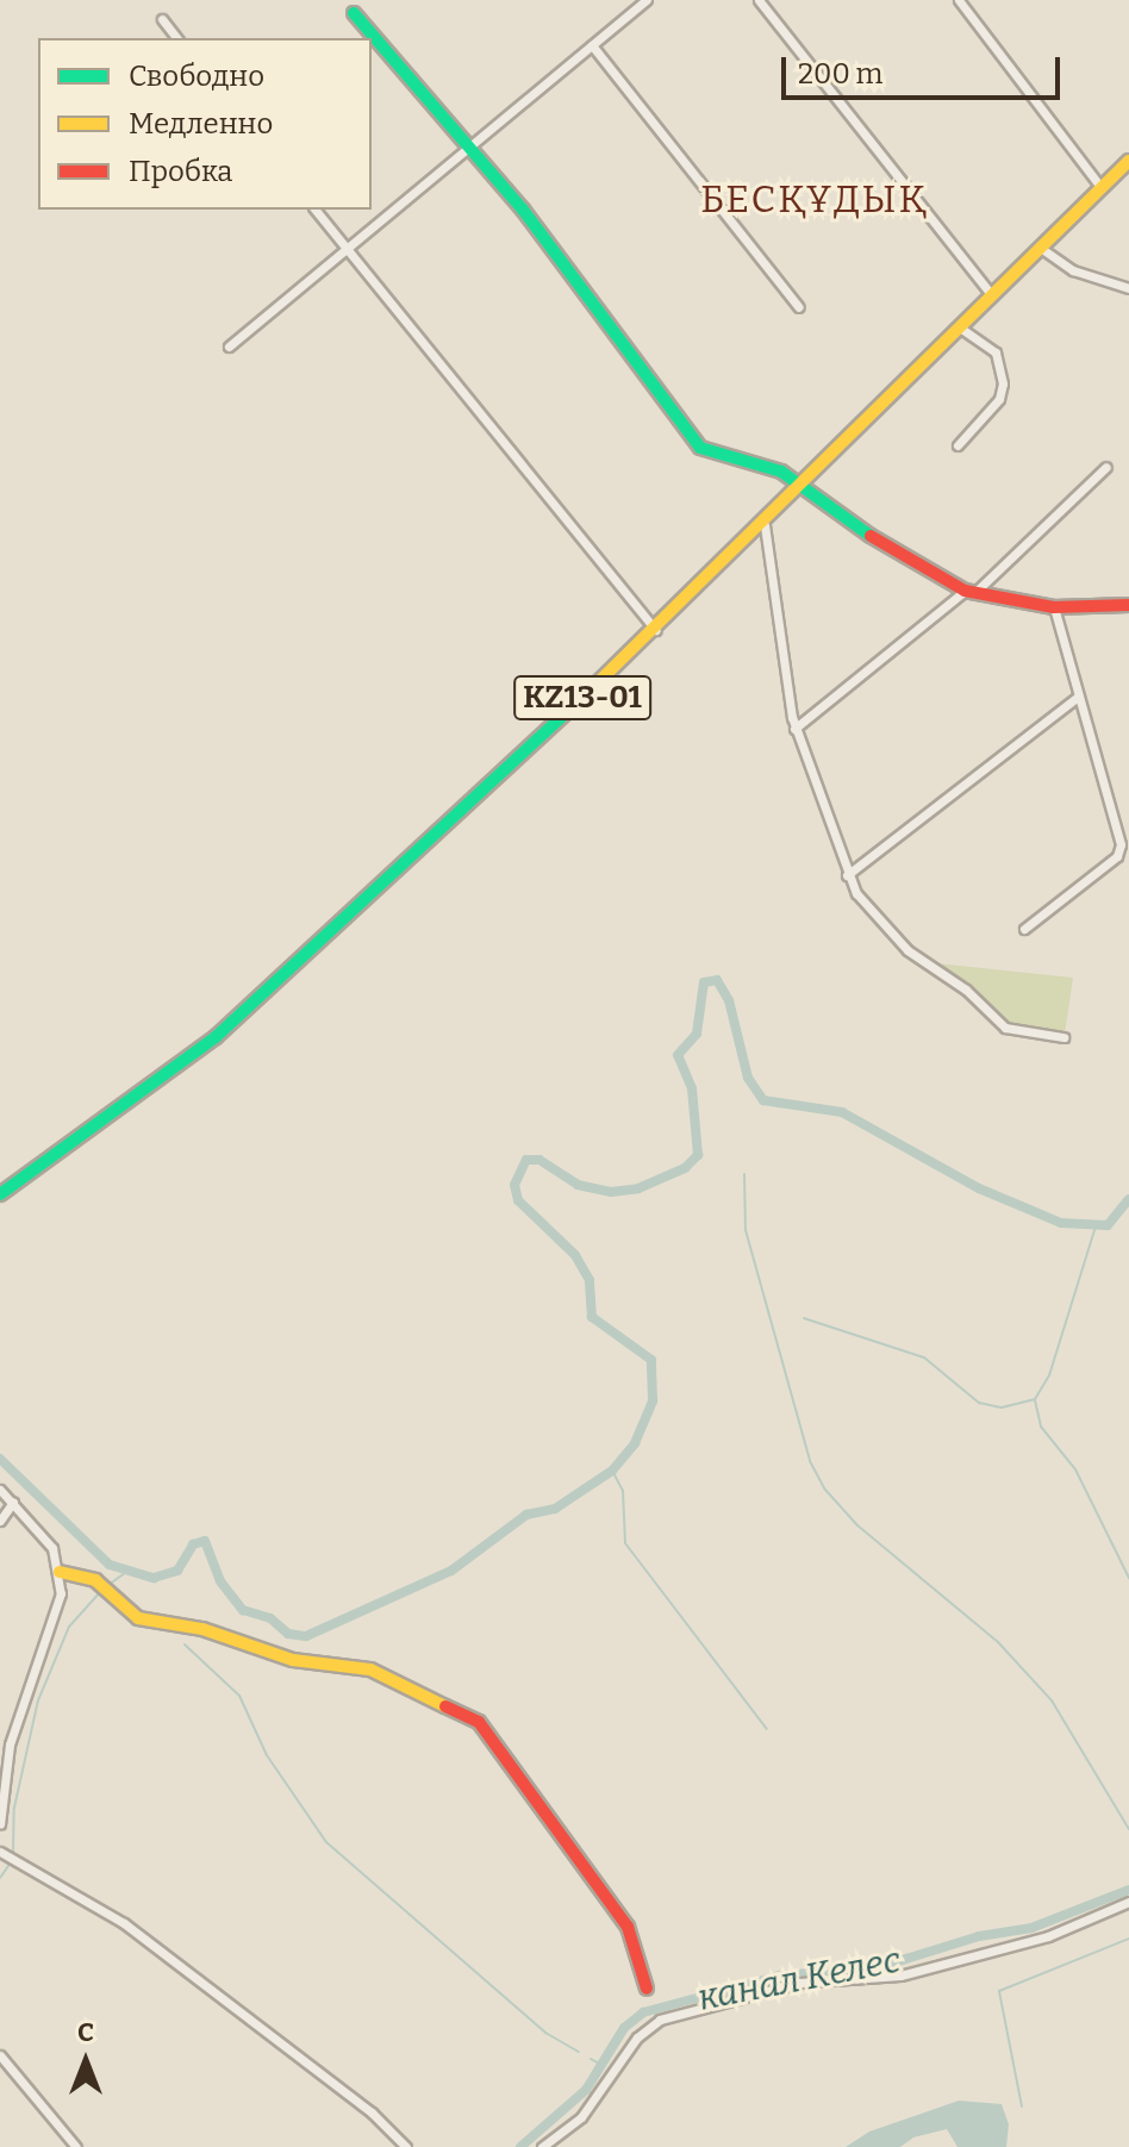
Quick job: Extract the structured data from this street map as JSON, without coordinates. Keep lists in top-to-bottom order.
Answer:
{
  "streets": {
    "main road": ["KZ13-01"]
  },
  "districts": ["БЕСҚҰДЫҚ"],
  "water": ["канал Келес"],
  "legend": ["Свободно", "Медленно", "Пробка"],
  "scale_bar": "200 m",
  "north": "top"
}
